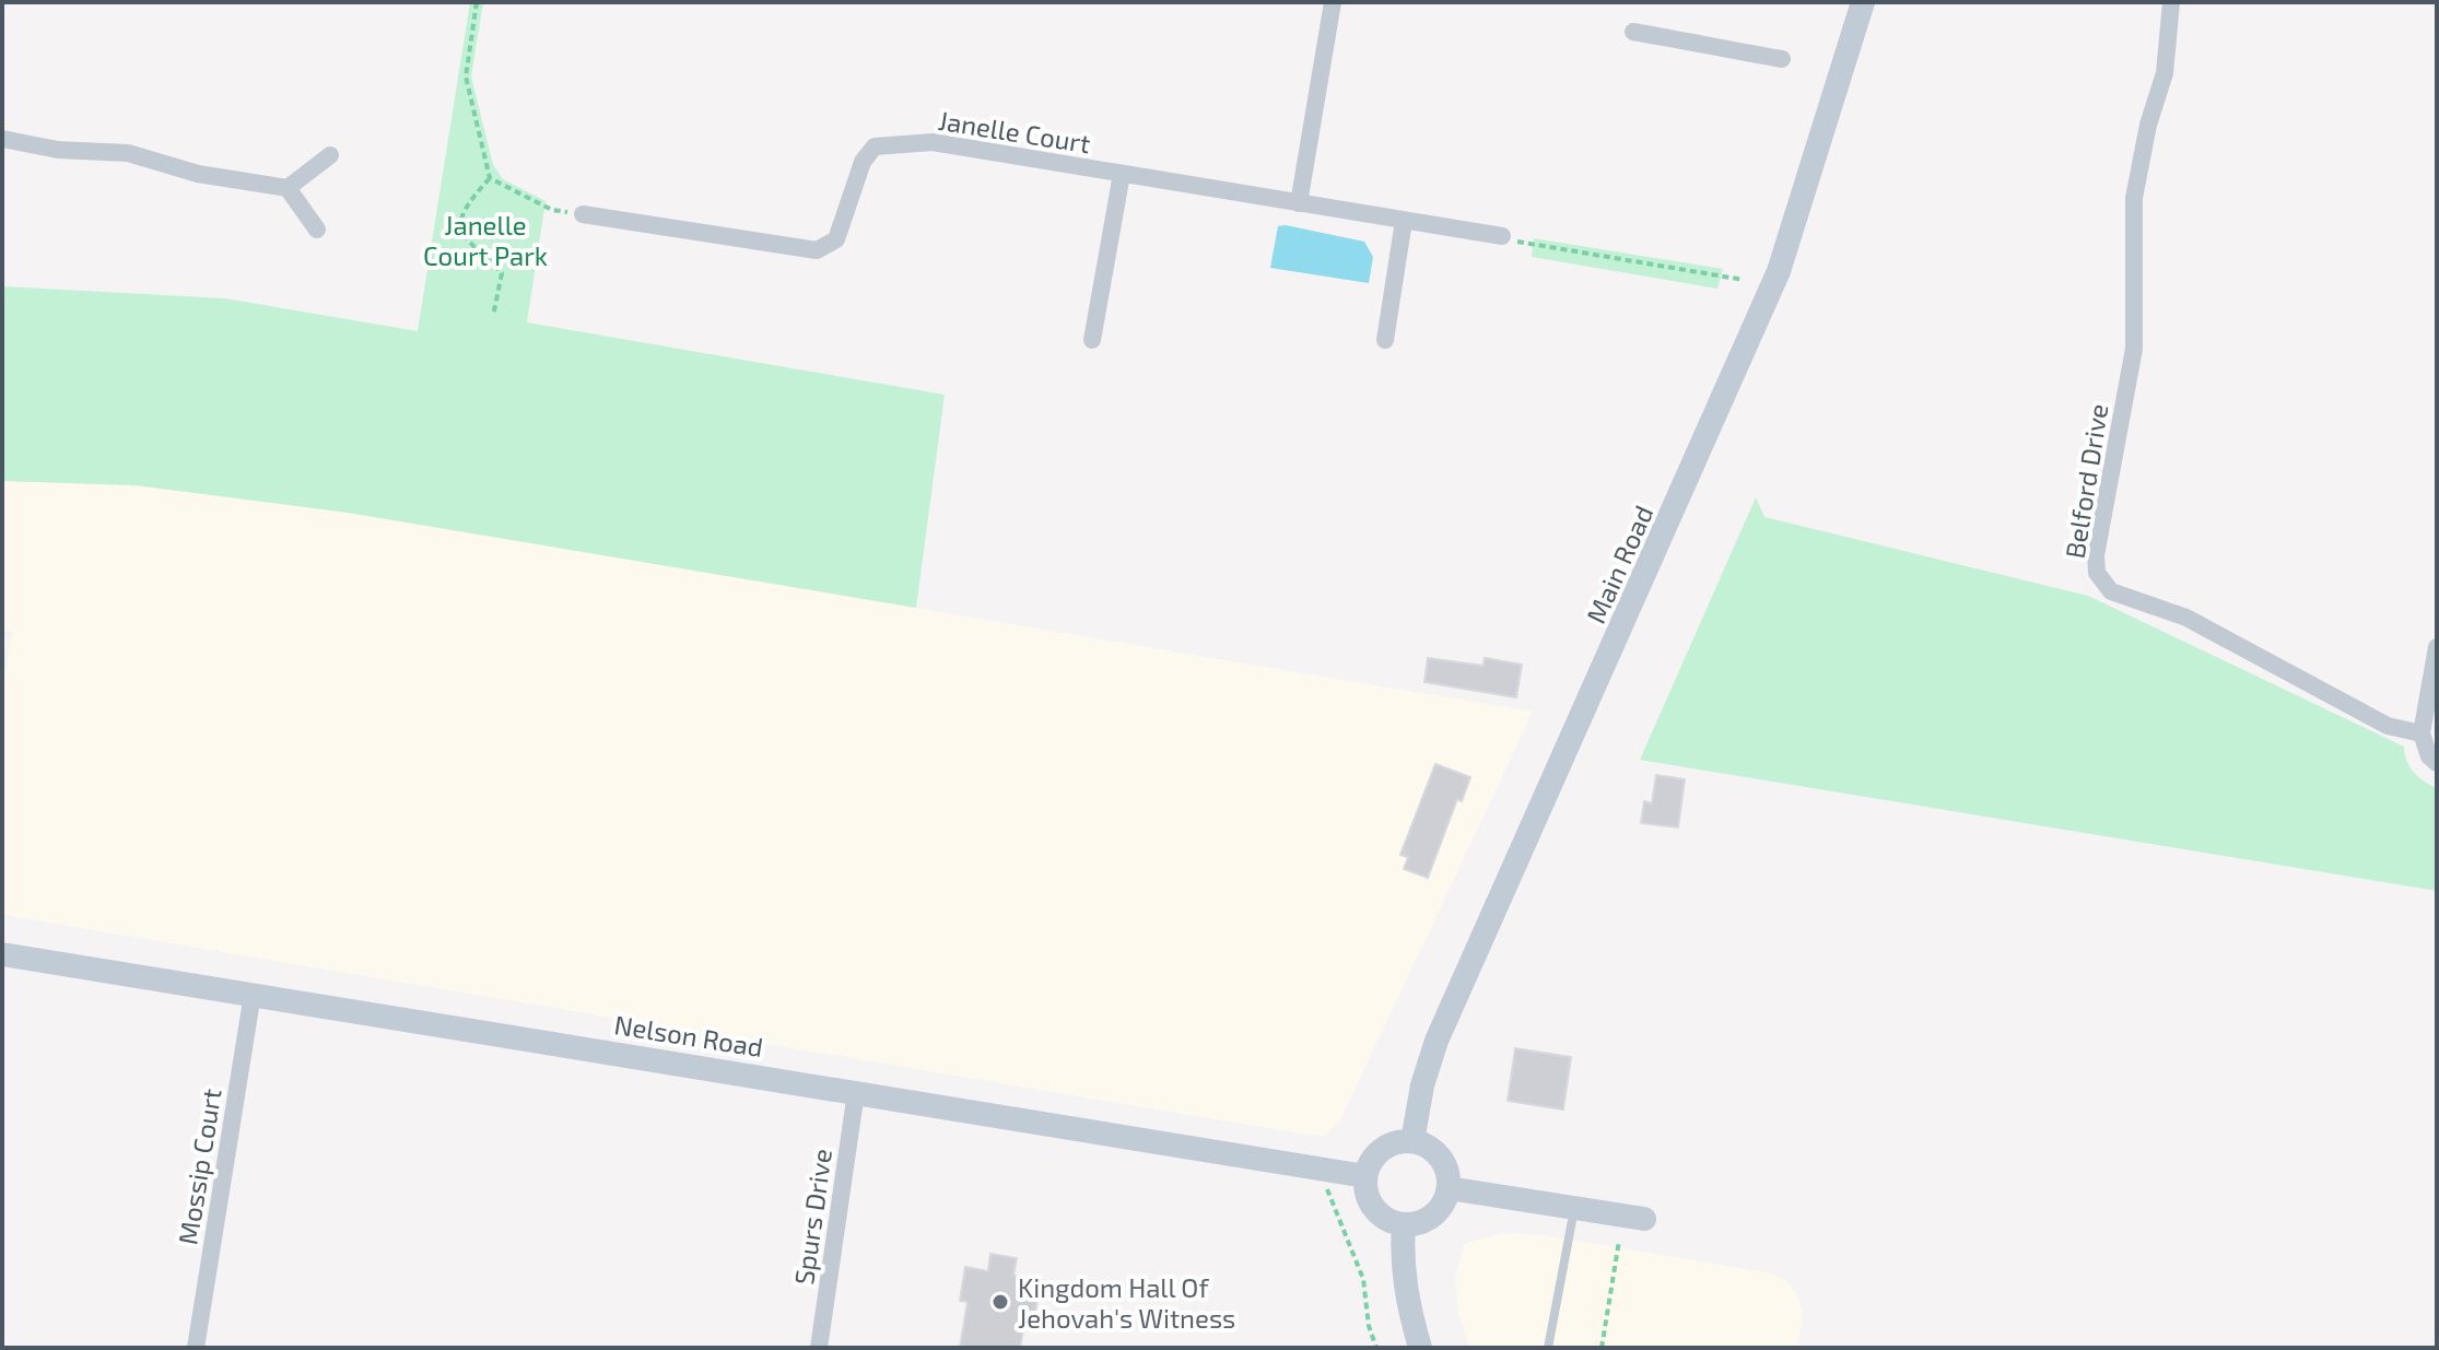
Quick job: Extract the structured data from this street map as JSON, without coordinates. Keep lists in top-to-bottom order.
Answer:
{
  "streets": {
    "main road": ["Main Road", "Nelson Road"],
    "street": [
      "Janelle Court",
      "Belford Drive",
      "Mossip Court",
      "Spurs Drive"
    ]
  },
  "crossings": [
    ["Main Road", "Nelson Road"],
    ["Nelson Road", "Mossip Court"],
    ["Nelson Road", "Spurs Drive"]
  ],
  "parks": ["Janelle Court Park"],
  "places": ["Kingdom Hall Of Jehovah's Witness"]
}
